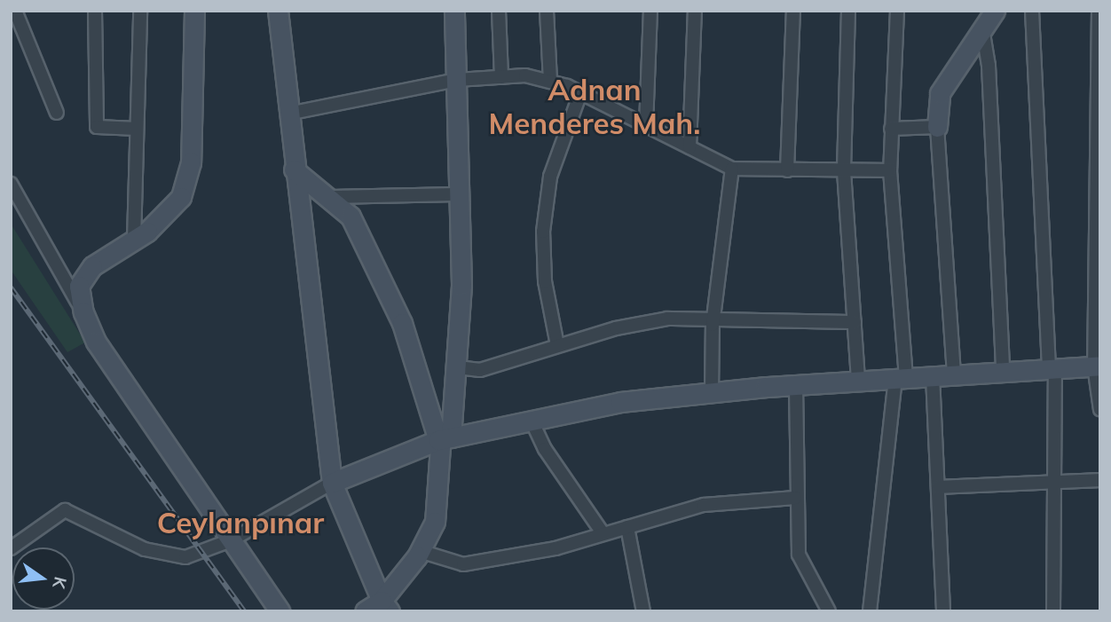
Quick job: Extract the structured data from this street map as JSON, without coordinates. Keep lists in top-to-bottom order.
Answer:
{
  "districts": ["Adnan Menderes Mah.", "Ceylanpınar"],
  "north": "right"
}
